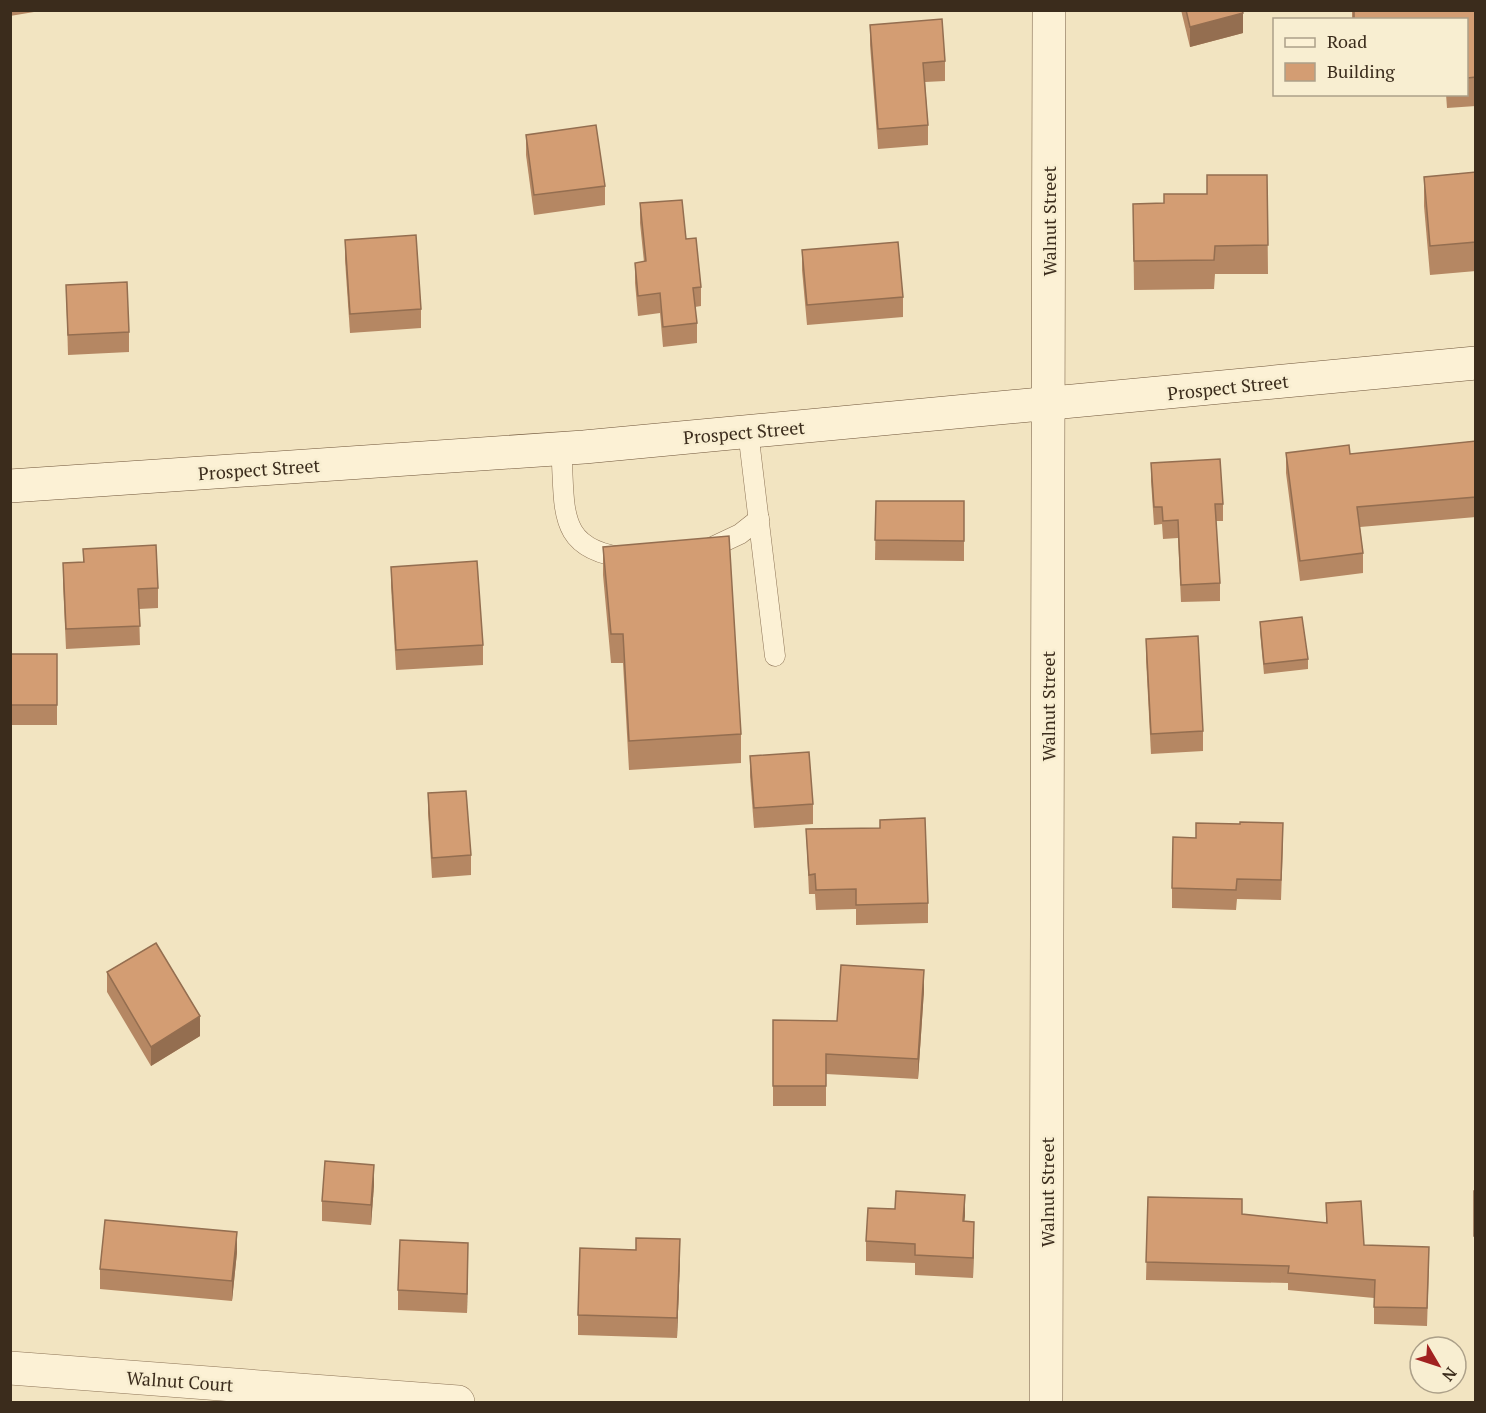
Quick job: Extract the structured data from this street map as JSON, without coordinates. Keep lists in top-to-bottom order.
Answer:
{
  "streets": {
    "street": ["Walnut Street", "Prospect Street", "Walnut Court"]
  },
  "crossings": [
    ["Walnut Street", "Prospect Street"]
  ],
  "legend": ["Road", "Building"],
  "north": "bottom right"
}
